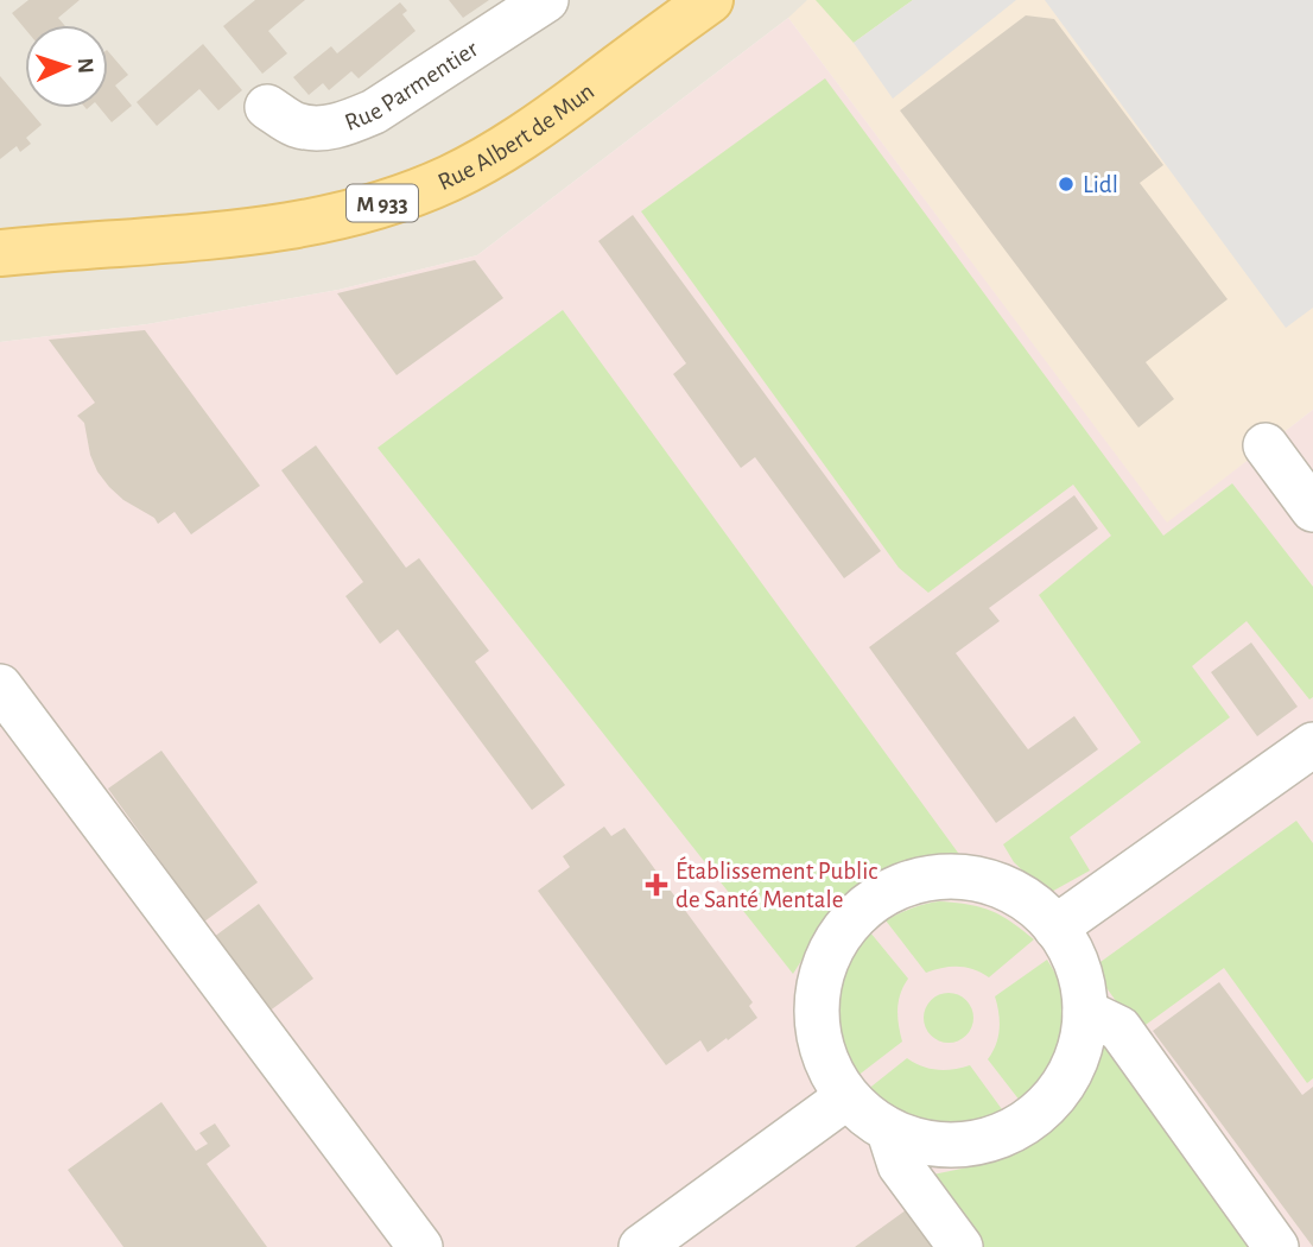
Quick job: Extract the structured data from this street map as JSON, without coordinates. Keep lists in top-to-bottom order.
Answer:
{
  "streets": {
    "main road": ["Rue Albert de Mun", "M 933"],
    "street": ["Rue Parmentier"]
  },
  "places": {
    "other": ["Lidl"],
    "health": ["Établissement Public de Santé Mentale"]
  },
  "north": "right"
}
